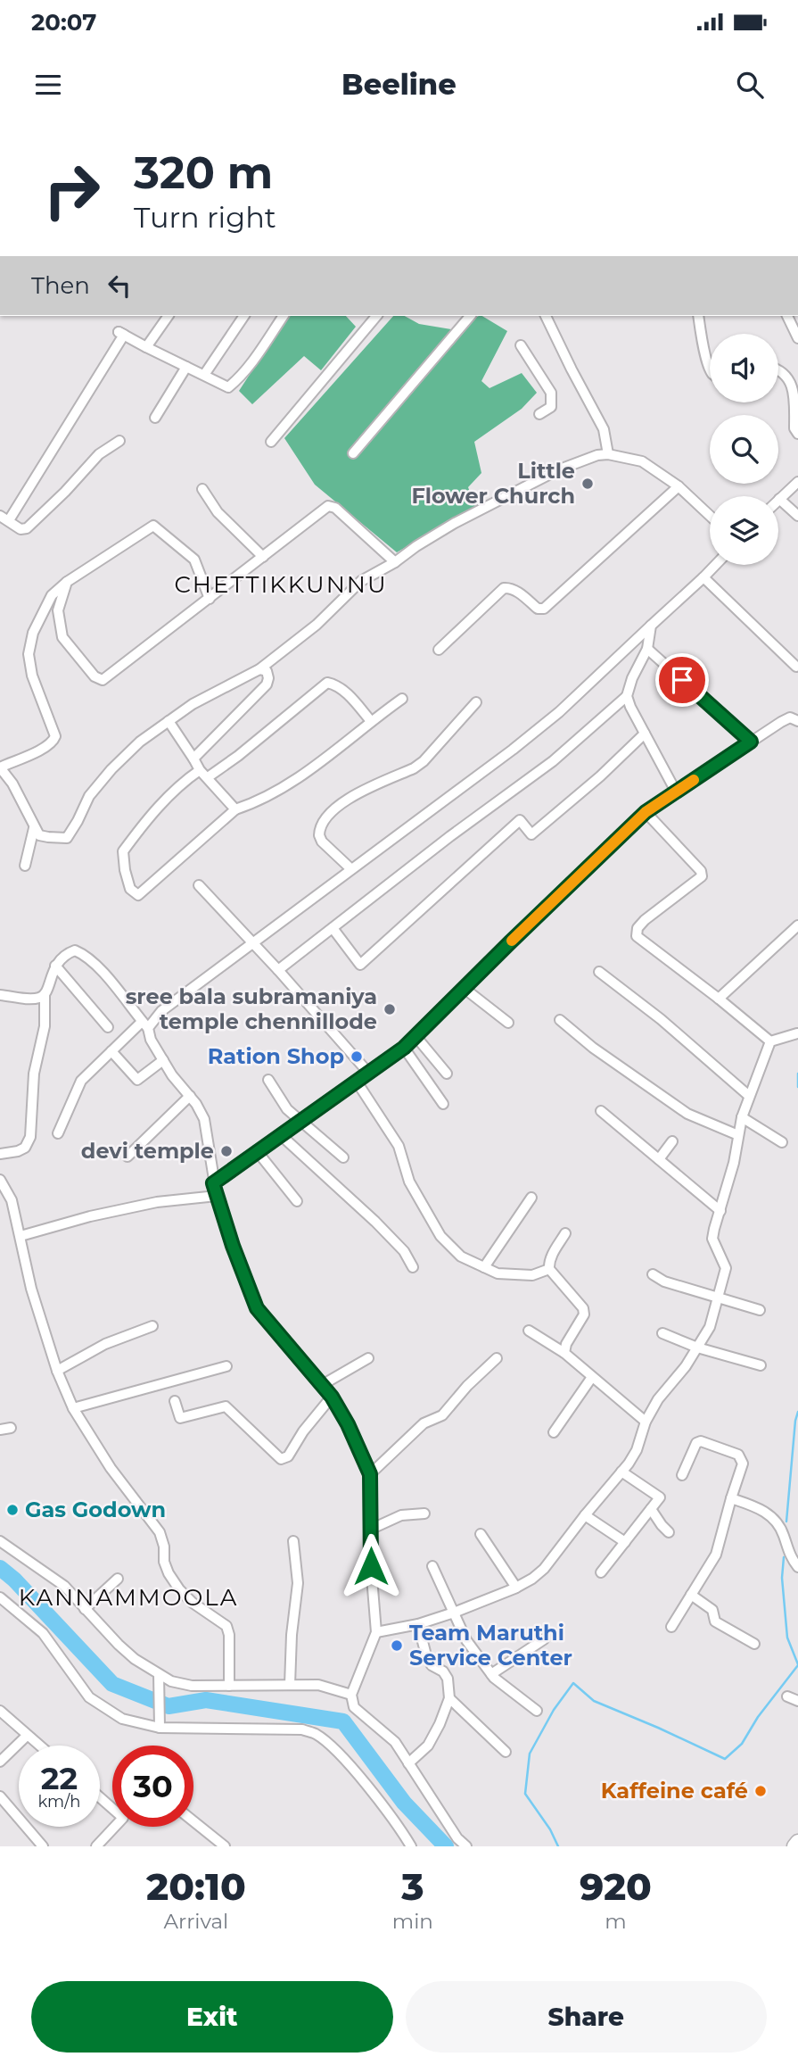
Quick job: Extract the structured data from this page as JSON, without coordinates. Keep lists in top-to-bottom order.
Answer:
{
  "districts": ["CHETTIKKUNNU", "KANNAMMOOLA"],
  "places": [
    "Little Flower Church",
    "sree bala subramaniya temple chennillode",
    "Ration Shop",
    "devi temple",
    "Gas Godown",
    "Team Maruthi Service Center",
    "Kaffeine café"
  ],
  "page": {
    "status": "20:07",
    "header": "Beeline",
    "turn": ["320 m", "Turn right"],
    "then": "Then",
    "speed": "22 km/h",
    "limit": "30",
    "eta": [
      "20:10",
      "Arrival",
      "3",
      "min",
      "920",
      "m"
    ],
    "buttons": ["Exit", "Share"]
  }
}
